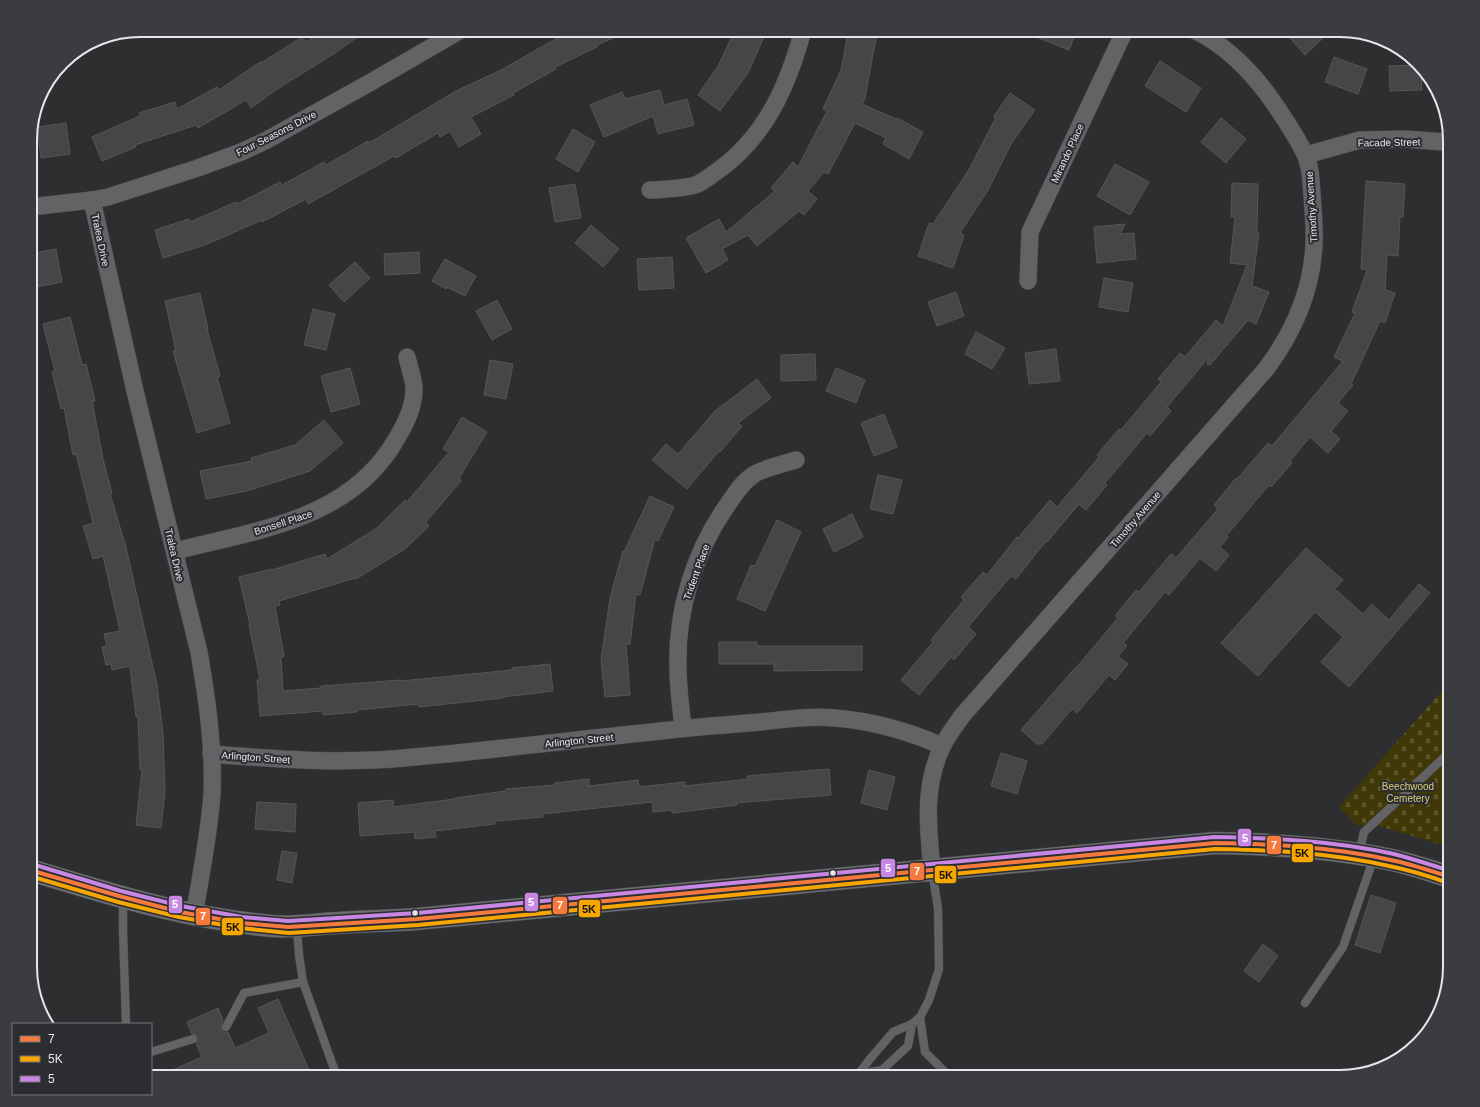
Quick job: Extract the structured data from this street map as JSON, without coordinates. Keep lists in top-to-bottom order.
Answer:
{
  "streets": {
    "street": [
      "Four Seasons Drive",
      "Facade Street",
      "Mirando Place",
      "Timothy Avenue",
      "Tralea Drive",
      "Bonsell Place",
      "Trident Place",
      "Arlington Street"
    ]
  },
  "crossings": [
    ["Four Seasons Drive", "Tralea Drive"],
    ["Facade Street", "Timothy Avenue"],
    ["Timothy Avenue", "Arlington Street"],
    ["Tralea Drive", "Bonsell Place"],
    ["Tralea Drive", "Arlington Street"],
    ["Trident Place", "Arlington Street"]
  ],
  "parks": ["Beechwood Cemetery"],
  "lines": ["transit line 5", "transit line 7", "transit line 5K"],
  "legend": ["7", "5K", "5"]
}
